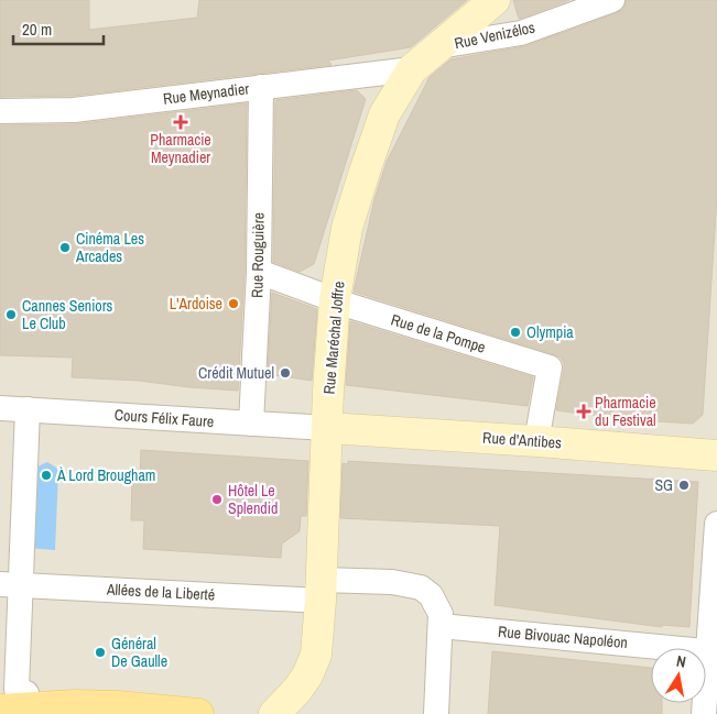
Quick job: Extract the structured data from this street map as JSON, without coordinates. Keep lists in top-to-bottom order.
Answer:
{
  "streets": {
    "street": [
      "Rue Venizélos",
      "Rue Meynadier",
      "Rue Rouguière",
      "Rue de la Pompe",
      "Rue Maréchal Joffre",
      "Cours Félix Faure",
      "Rue d'Antibes",
      "Allées de la Liberté",
      "Rue Bivouac Napoléon"
    ]
  },
  "crossings": [
    ["Rue Venizélos", "Rue Maréchal Joffre"],
    ["Rue Meynadier", "Rue Rouguière"],
    ["Rue Meynadier", "Rue Maréchal Joffre"],
    ["Rue Rouguière", "Rue de la Pompe"],
    ["Rue Rouguière", "Cours Félix Faure"],
    ["Rue de la Pompe", "Rue Maréchal Joffre"],
    ["Rue de la Pompe", "Rue d'Antibes"],
    ["Rue Maréchal Joffre", "Cours Félix Faure"],
    ["Rue Maréchal Joffre", "Rue d'Antibes"],
    ["Rue Maréchal Joffre", "Allées de la Liberté"],
    ["Cours Félix Faure", "Rue d'Antibes"],
    ["Allées de la Liberté", "Rue Bivouac Napoléon"]
  ],
  "places": {
    "health": ["Pharmacie Meynadier", "Pharmacie du Festival"],
    "other": [
      "Cinéma Les Arcades",
      "L'Ardoise",
      "Cannes Seniors Le Club",
      "Olympia",
      "Crédit Mutuel",
      "À Lord Brougham",
      "SG",
      "Hôtel Le Splendid",
      "Général De Gaulle"
    ]
  },
  "scale_bar": "20 m",
  "north": "top"
}
